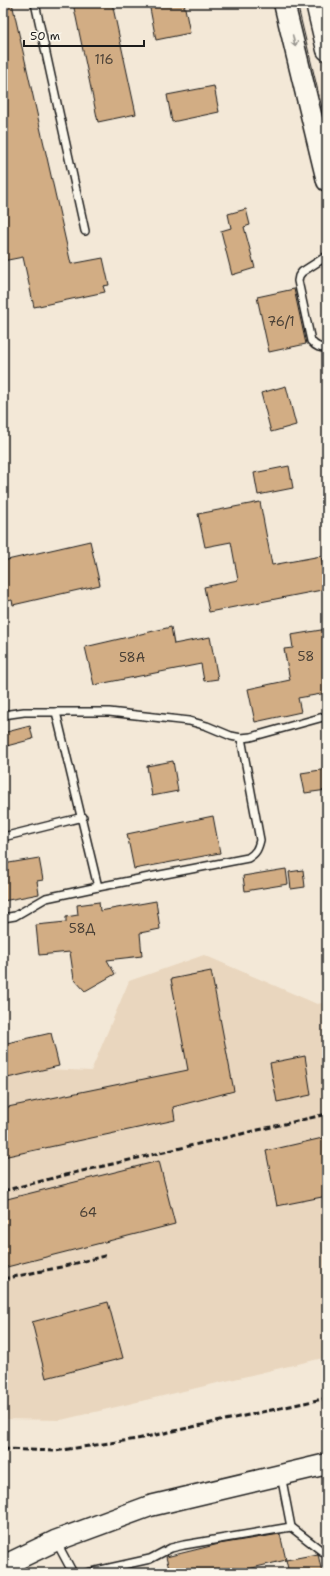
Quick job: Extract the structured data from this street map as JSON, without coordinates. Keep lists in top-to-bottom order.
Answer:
{
  "house_numbers": [
    "116",
    "76/1",
    "58",
    "58А",
    "58Д",
    "64"
  ],
  "scale_bar": "50 m"
}
